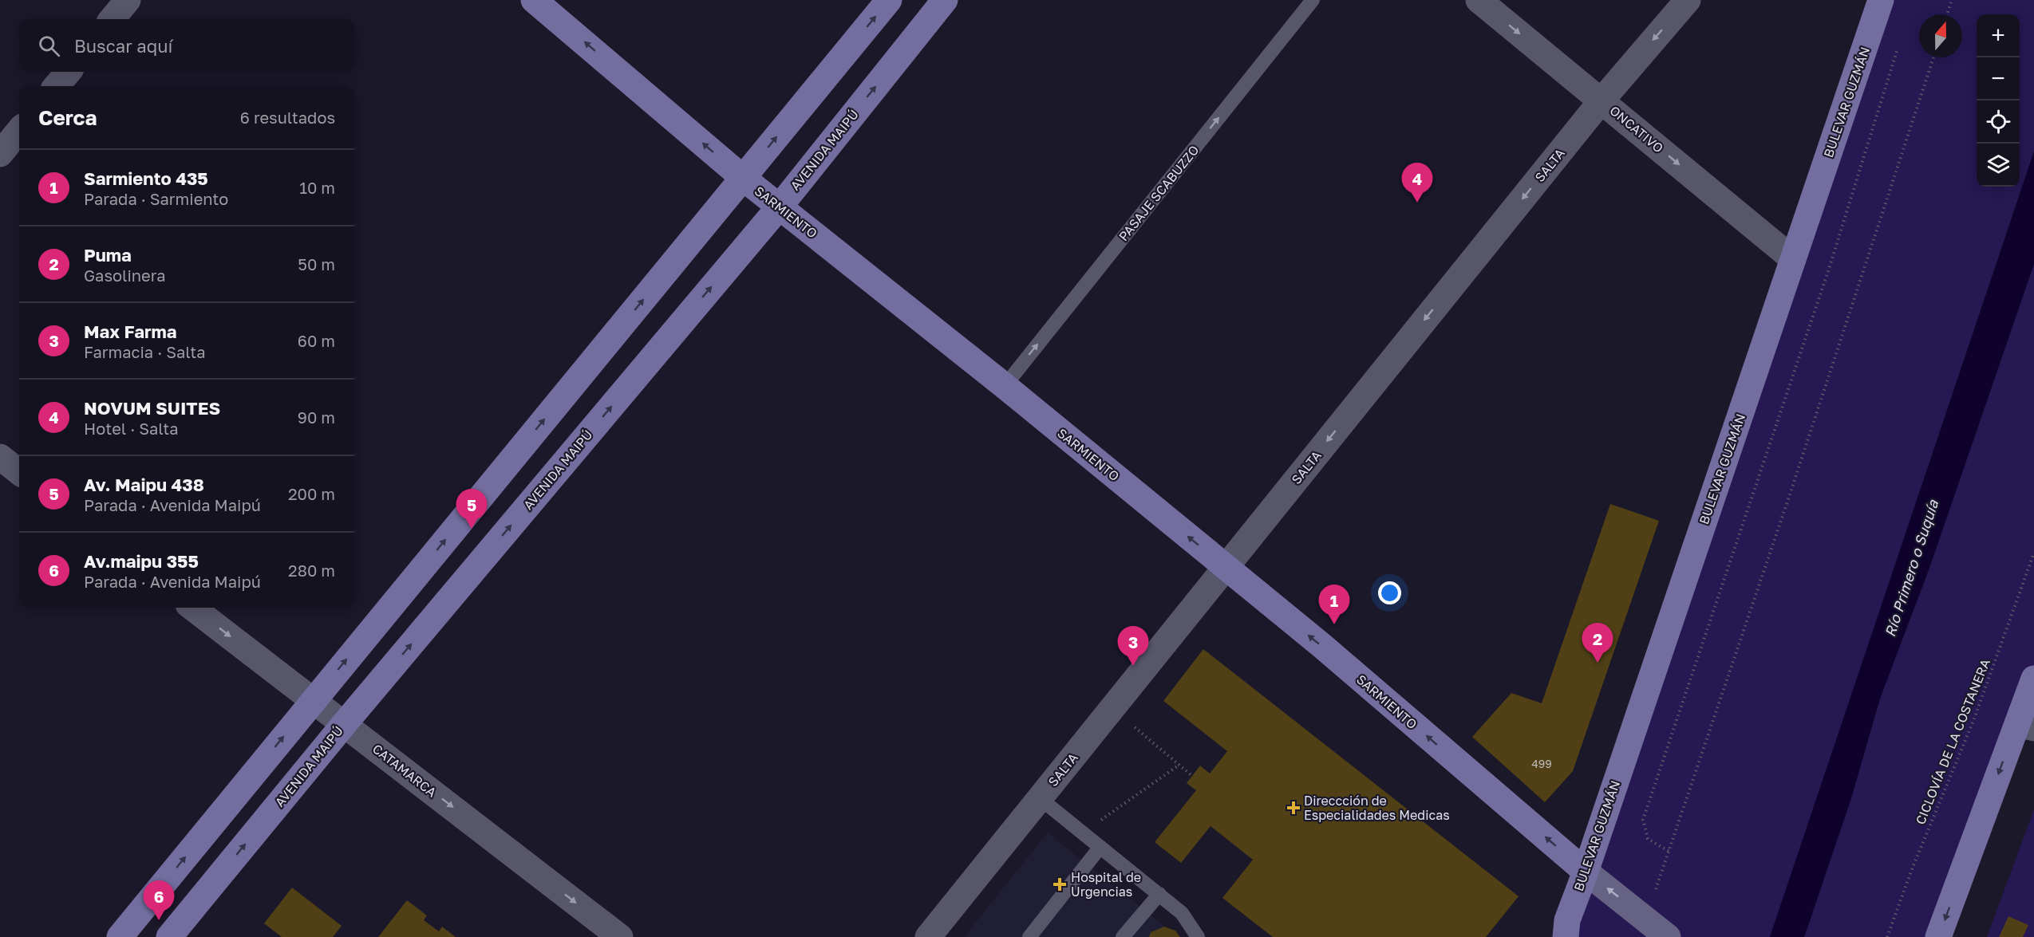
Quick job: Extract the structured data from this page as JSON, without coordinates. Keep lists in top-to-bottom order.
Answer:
{
  "streets": {
    "main road": ["BULEVAR GUZMÁN", "AVENIDA MAIPÚ", "SARMIENTO"],
    "street": ["ONCATIVO", "SALTA", "CATAMARCA"],
    "lane": ["PASAJE SCABUZZO"],
    "path": ["CICLOVÍA DE LA COSTANERA"]
  },
  "crossings": [
    ["BULEVAR GUZMÁN", "ONCATIVO"],
    ["BULEVAR GUZMÁN", "SARMIENTO"],
    ["ONCATIVO", "SALTA"],
    ["AVENIDA MAIPÚ", "SARMIENTO"],
    ["AVENIDA MAIPÚ", "CATAMARCA"],
    ["SALTA", "SARMIENTO"],
    ["PASAJE SCABUZZO", "SARMIENTO"]
  ],
  "one_way": [
    "ONCATIVO",
    "SALTA",
    "PASAJE SCABUZZO",
    "SARMIENTO",
    "CATAMARCA"
  ],
  "water": ["Río Primero o Suquía"],
  "places": {
    "health": ["Direccción de Especialidades Medicas", "Hospital de Urgencias"]
  },
  "house_numbers": ["499"],
  "north": "top",
  "page": {
    "map_buttons": ["+", "−"],
    "search": "Buscar aquí",
    "heading": ["Cerca", "6 resultados"],
    "list": [
      {
        "mark": "1",
        "name": "Sarmiento 435",
        "note": "Parada · Sarmiento",
        "value": "10 m"
      },
      {
        "mark": "2",
        "name": "Puma",
        "note": "Gasolinera",
        "value": "50 m"
      },
      {
        "mark": "3",
        "name": "Max Farma",
        "note": "Farmacia · Salta",
        "value": "60 m"
      },
      {
        "mark": "4",
        "name": "NOVUM SUITES",
        "note": "Hotel · Salta",
        "value": "90 m"
      },
      {
        "mark": "5",
        "name": "Av. Maipu 438",
        "note": "Parada · Avenida Maipú",
        "value": "200 m"
      },
      {
        "mark": "6",
        "name": "Av.maipu 355",
        "note": "Parada · Avenida Maipú",
        "value": "280 m"
      }
    ],
    "pins": [
      "4",
      "5",
      "1",
      "2",
      "3",
      "6"
    ]
  }
}
